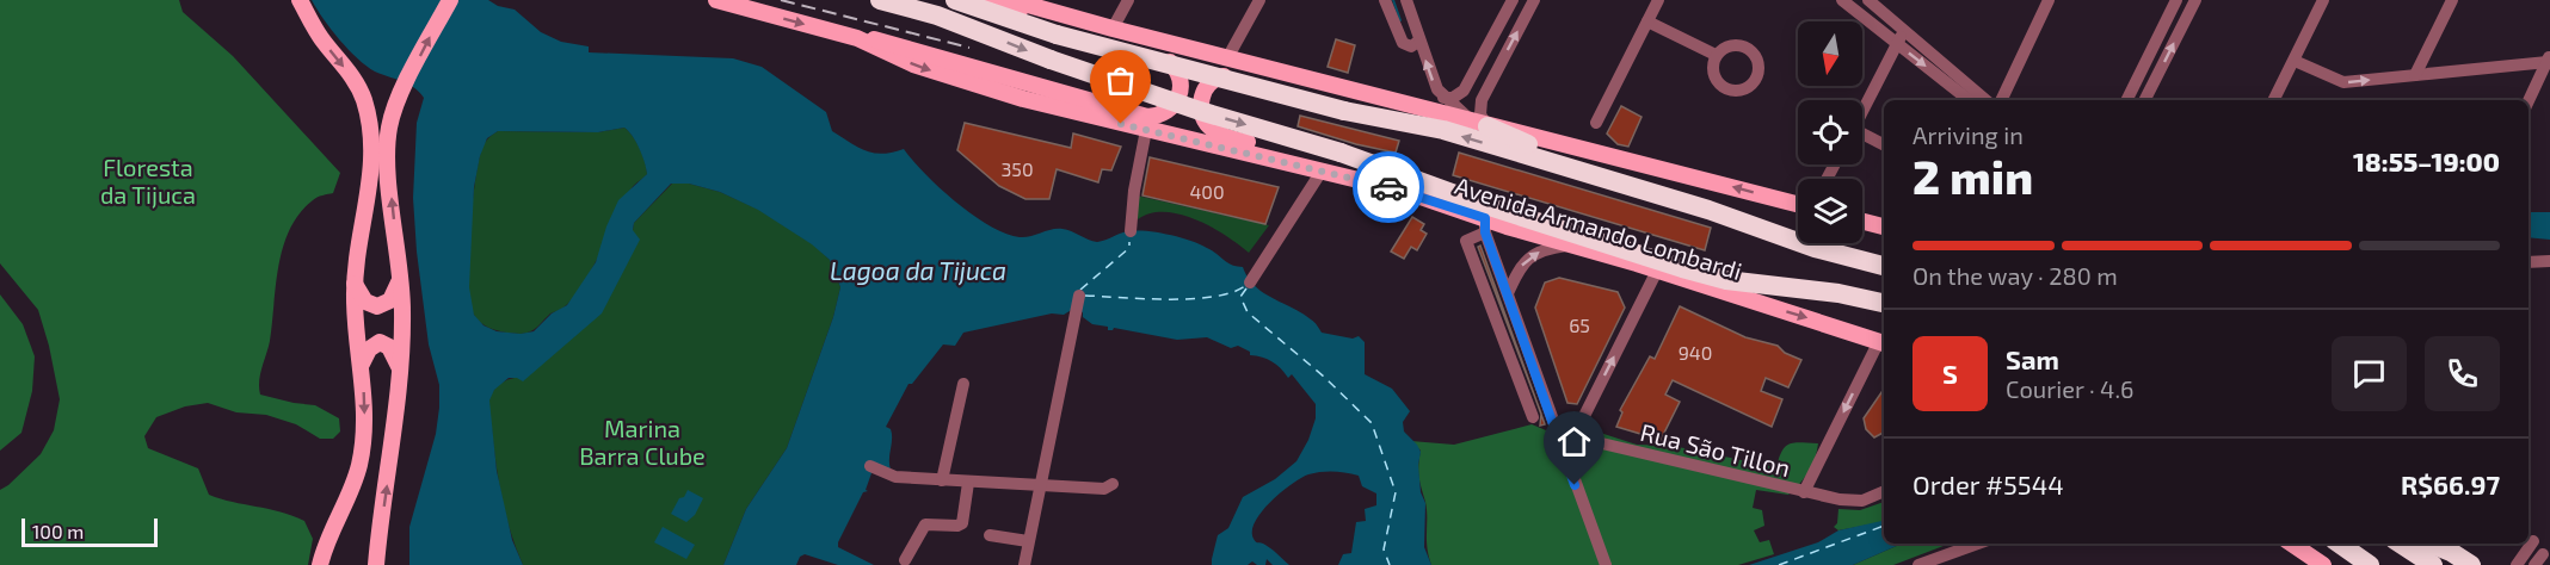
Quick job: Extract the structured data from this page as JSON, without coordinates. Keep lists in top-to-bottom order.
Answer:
{
  "streets": {
    "highway": ["Avenida Armando Lombardi"],
    "street": ["Rua São Tillon"]
  },
  "water": ["Lagoa da Tijuca"],
  "parks": ["Floresta da Tijuca", "Marina Barra Clube"],
  "house_numbers": [
    "350",
    "400",
    "65",
    "940"
  ],
  "scale_bar": "100 m",
  "north": "bottom",
  "page": {
    "heading": ["2 min", "Arriving in", "18:55–19:00"],
    "panel": [
      "Sam",
      "Courier · 4.6",
      "Order #5544",
      "R$66.97"
    ],
    "bar": "On the way · 280 m",
    "round": "S",
    "scale": "100 m"
  }
}
